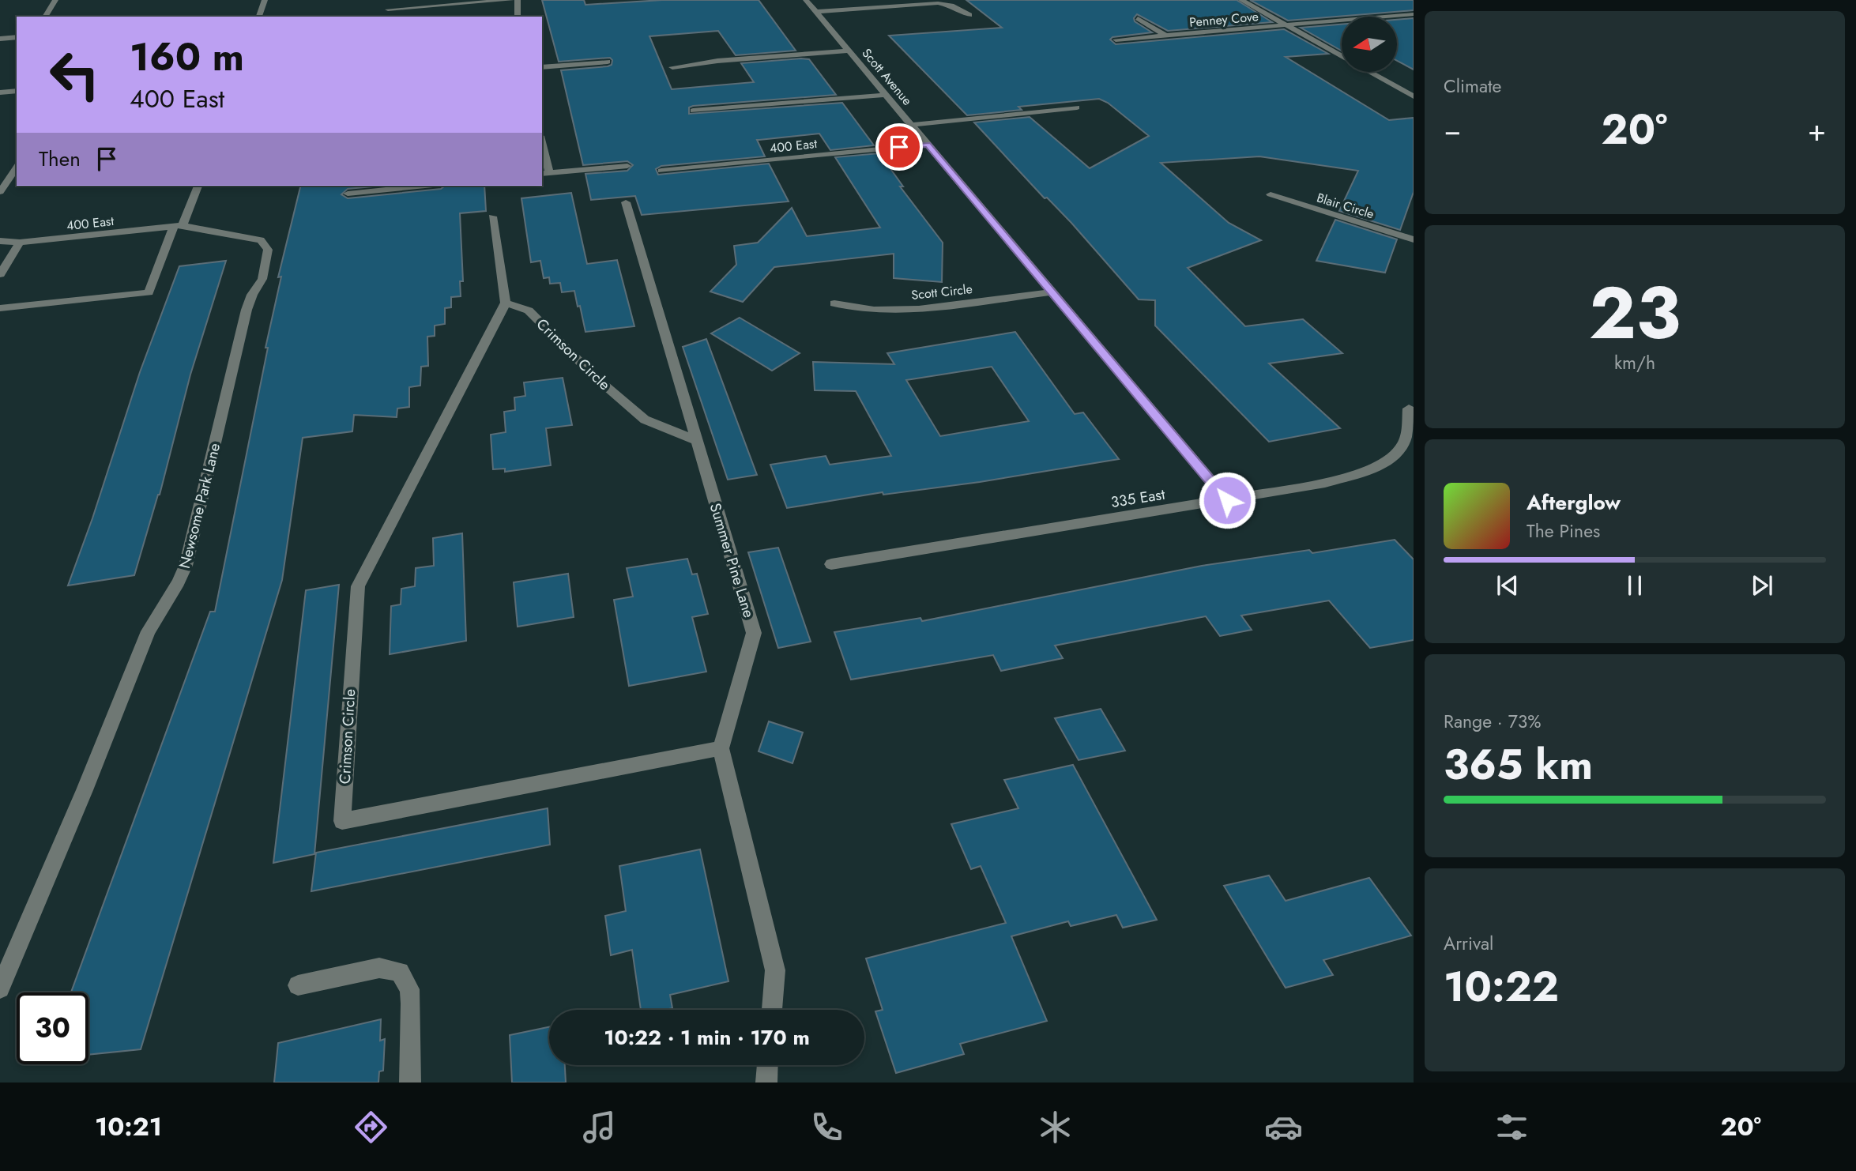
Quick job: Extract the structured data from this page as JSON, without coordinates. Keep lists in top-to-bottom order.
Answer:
{
  "streets": {
    "street": [
      "Penney Cove",
      "Scott Avenue",
      "400 East",
      "Blair Circle",
      "Scott Circle",
      "Crimson Circle",
      "335 East",
      "Newsome Park Lane",
      "Summer Pine Lane"
    ]
  },
  "crossings": [
    ["Scott Avenue", "400 East"],
    ["Scott Avenue", "Scott Circle"],
    ["Scott Avenue", "335 East"],
    ["400 East", "Newsome Park Lane"],
    ["Crimson Circle", "Summer Pine Lane"]
  ],
  "north": "left",
  "page": {
    "tile": [
      "Climate",
      ["23", "km/h"],
      ["Range · 73%", "365 km"],
      ["Arrival", "10:22"]
    ],
    "turn": ["160 m", "400 East"],
    "heat": ["−", "20°", "+"],
    "then": "Then",
    "song": ["Afterglow", "The Pines"],
    "limit": "30",
    "trip": "10:22 · 1 min · 170 m",
    "tabs": ["10:21", "20°"]
  }
}
